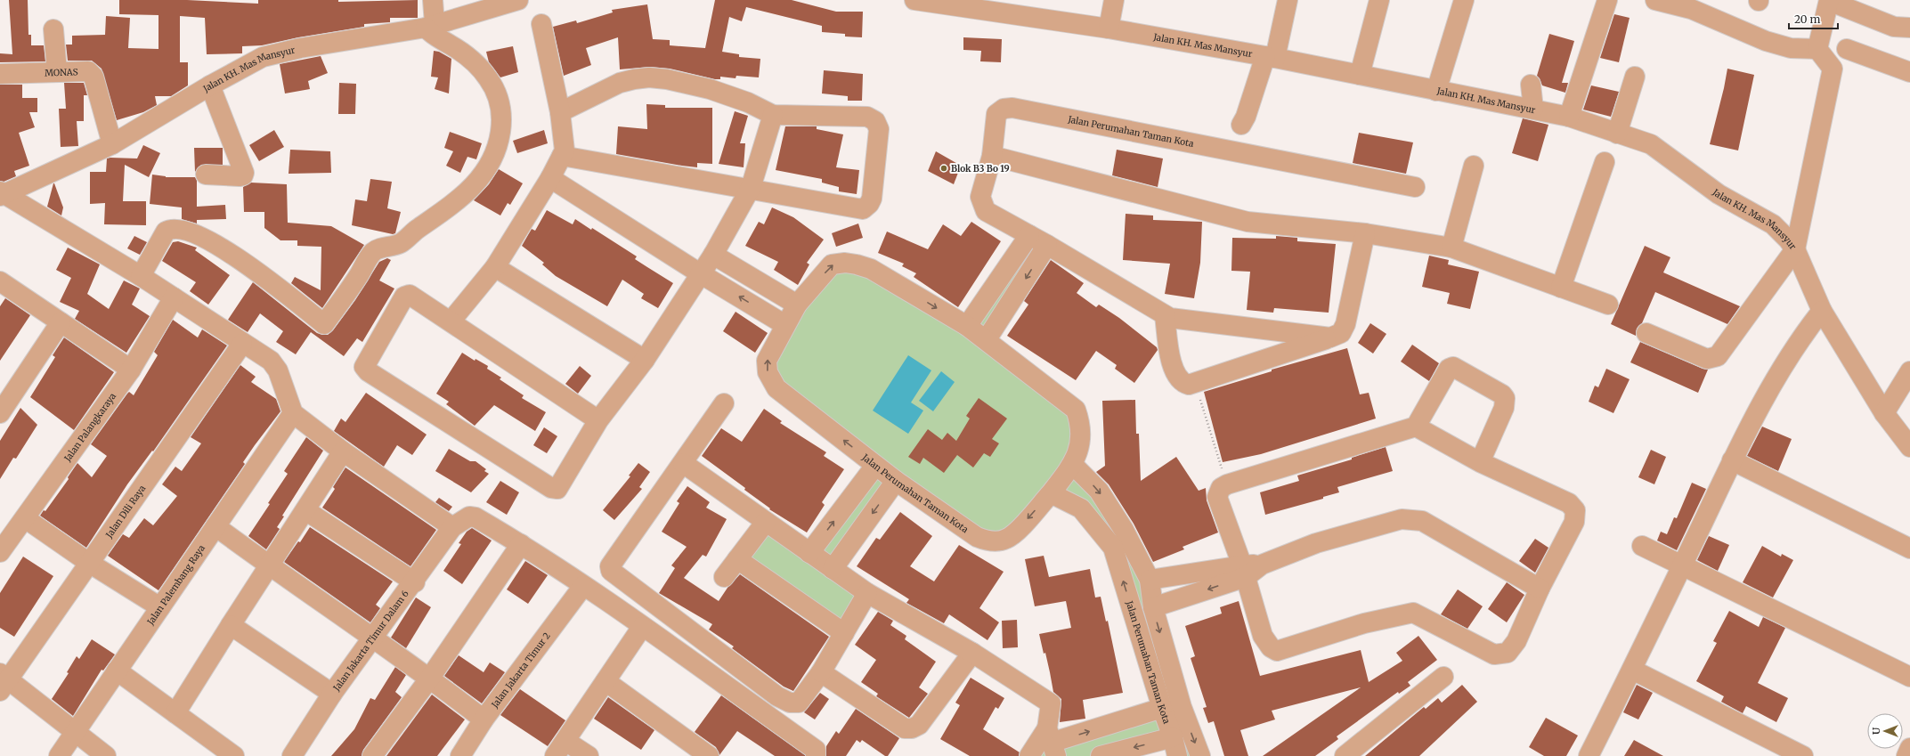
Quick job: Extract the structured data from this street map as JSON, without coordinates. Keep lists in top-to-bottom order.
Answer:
{
  "streets": {
    "street": [
      "Jalan KH. Mas Mansyur",
      "MONAS",
      "Jalan Perumahan Taman Kota",
      "Jalan Palangkaraya",
      "Jalan Dili Raya",
      "Jalan Palembang Raya",
      "Jalan Jakarta Timur Dalam 6",
      "Jalan Jakarta Timur 2"
    ]
  },
  "crossings": [
    ["Jalan KH. Mas Mansyur", "MONAS"]
  ],
  "places": ["Blok B3 Bo 19"],
  "scale_bar": "20 m",
  "north": "left"
}
